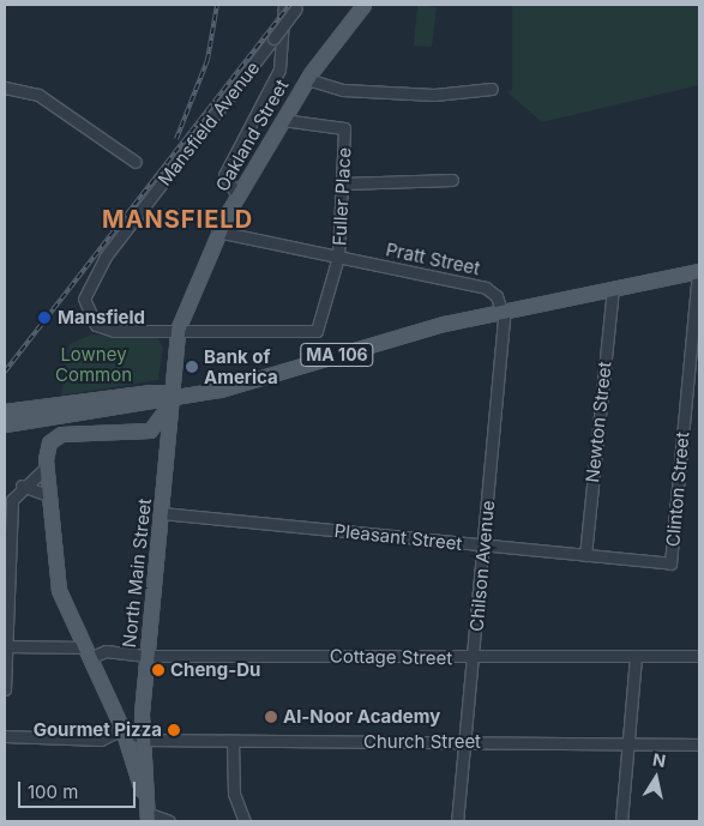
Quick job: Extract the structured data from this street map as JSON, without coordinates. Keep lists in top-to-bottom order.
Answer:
{
  "streets": {
    "main road": ["Oakland Street", "MA 106", "North Main Street"],
    "street": [
      "Mansfield Avenue",
      "Fuller Place",
      "Pratt Street",
      "Newton Street",
      "Clinton Street",
      "Pleasant Street",
      "Chilson Avenue",
      "Cottage Street",
      "Church Street"
    ]
  },
  "crossings": [
    ["Mansfield Avenue", "Oakland Street"],
    ["Mansfield Avenue", "Fuller Place"],
    ["Mansfield Avenue", "North Main Street"],
    ["Oakland Street", "Fuller Place"],
    ["Oakland Street", "Pratt Street"],
    ["Oakland Street", "North Main Street"],
    ["Fuller Place", "Pratt Street"],
    ["Fuller Place", "North Main Street"],
    ["Pratt Street", "MA 106"],
    ["Pratt Street", "Chilson Avenue"],
    ["MA 106", "Newton Street"],
    ["MA 106", "Clinton Street"],
    ["MA 106", "Chilson Avenue"],
    ["MA 106", "North Main Street"],
    ["Newton Street", "Pleasant Street"],
    ["Clinton Street", "Pleasant Street"],
    ["Pleasant Street", "Chilson Avenue"],
    ["Pleasant Street", "North Main Street"],
    ["Chilson Avenue", "Cottage Street"],
    ["Chilson Avenue", "Church Street"],
    ["North Main Street", "Cottage Street"],
    ["North Main Street", "Church Street"]
  ],
  "districts": ["MANSFIELD"],
  "parks": ["Lowney Common"],
  "places": [
    "Mansfield",
    "Bank of America",
    "Cheng-Du",
    "Al-Noor Academy",
    "Gourmet Pizza"
  ],
  "scale_bar": "100 m",
  "north": "top"
}
